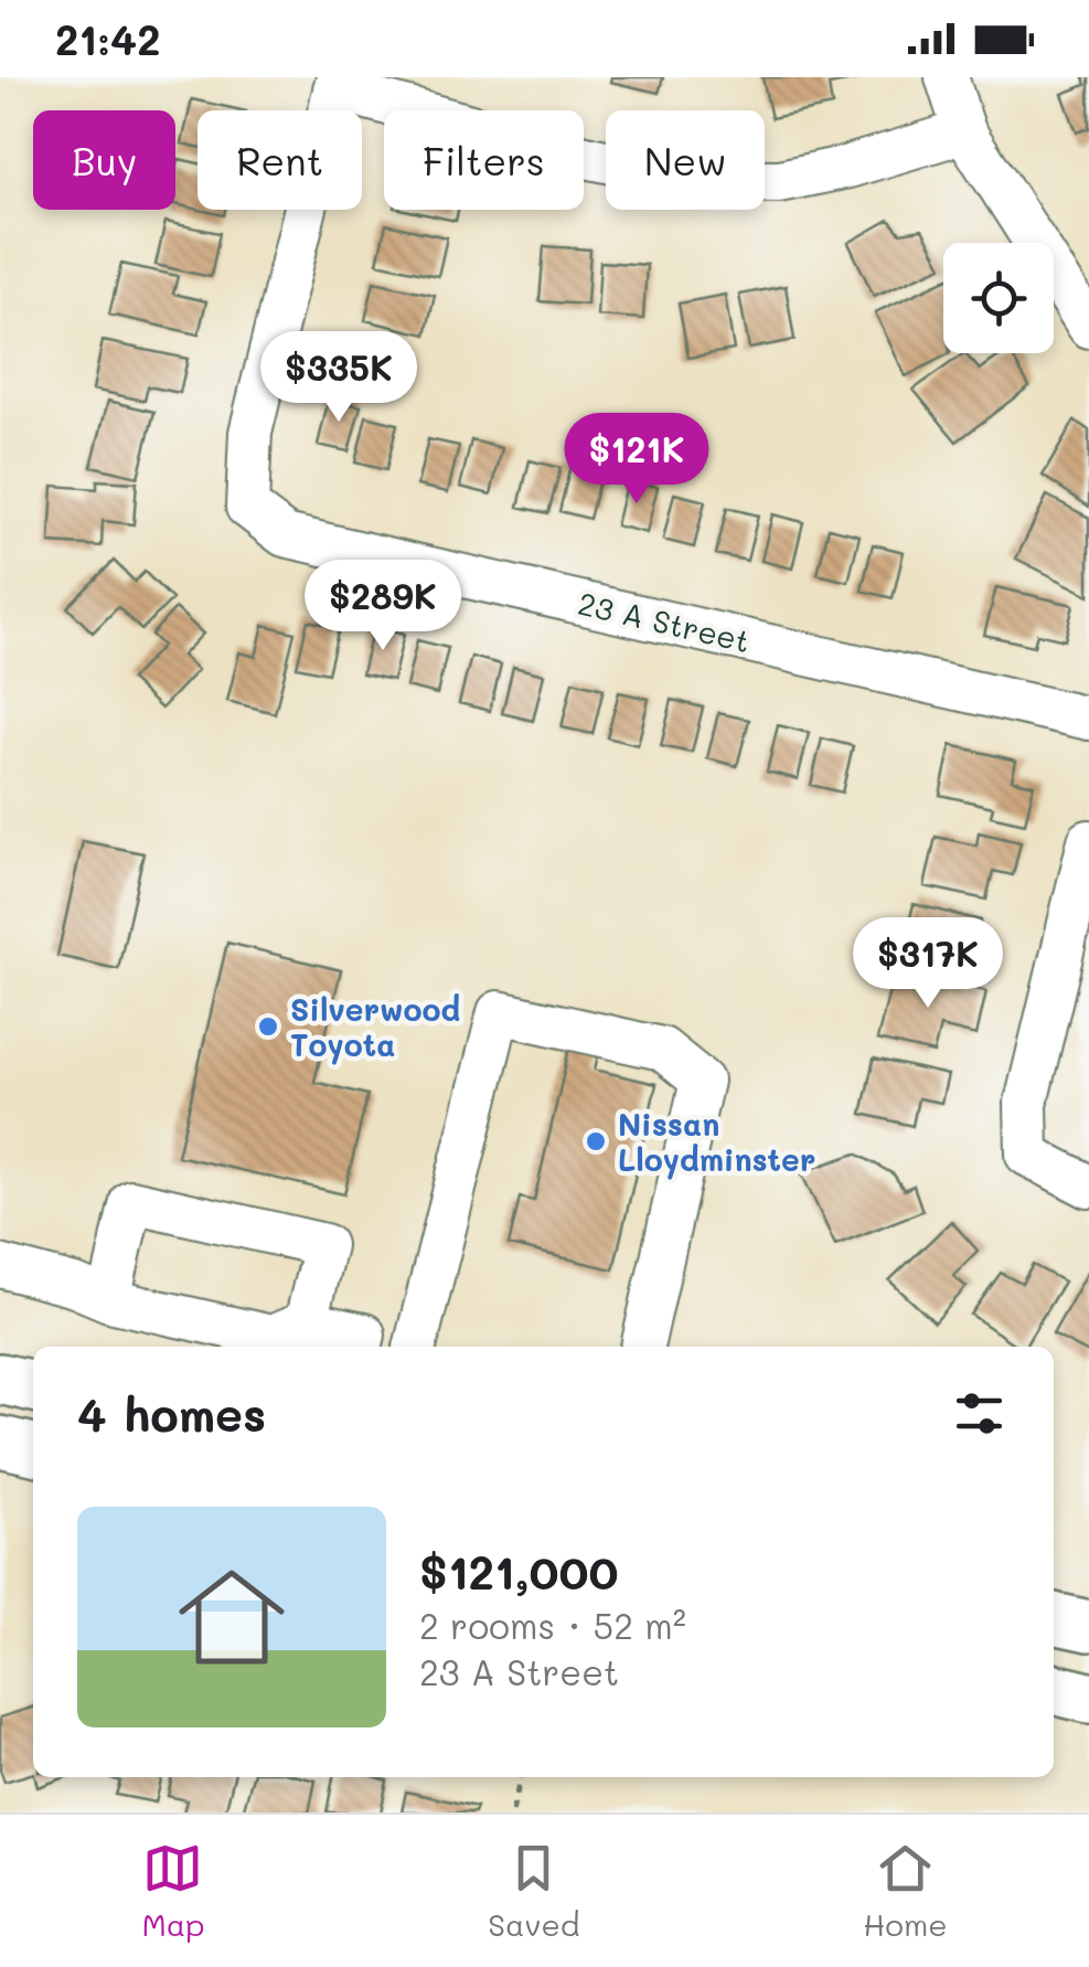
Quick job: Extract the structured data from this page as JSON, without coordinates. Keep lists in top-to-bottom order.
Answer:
{
  "streets": {
    "street": ["23 A Street"]
  },
  "places": ["Silverwood Toyota", "Nissan Lloydminster"],
  "page": {
    "status": "21:42",
    "chip": [
      "Buy",
      "Rent",
      "Filters",
      "New"
    ],
    "price": [
      "$335K",
      "$121K",
      "$289K",
      "$317K"
    ],
    "heading": "4 homes",
    "list": [
      {
        "name": "$121,000",
        "note": "2 rooms · 52 m² · 23 A Street"
      }
    ],
    "tabs": ["Map", "Saved", "Home"]
  }
}
